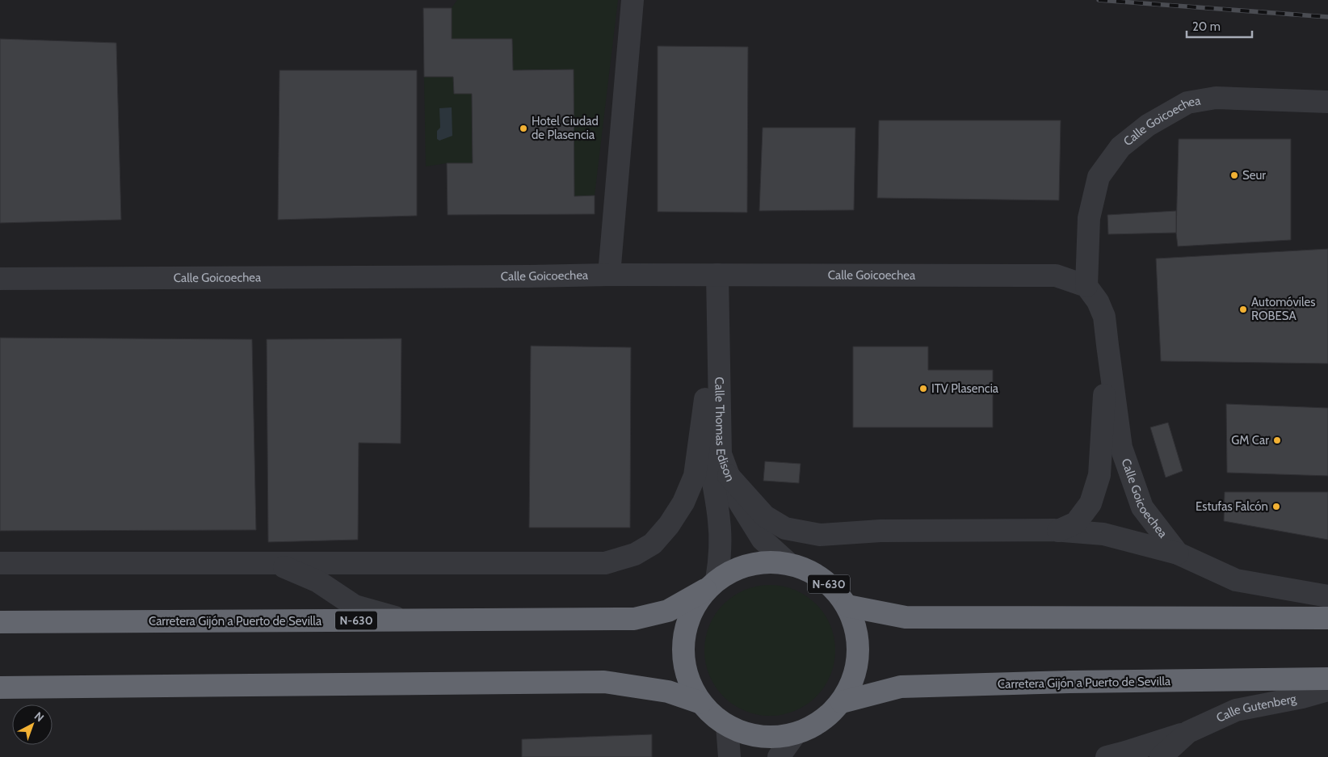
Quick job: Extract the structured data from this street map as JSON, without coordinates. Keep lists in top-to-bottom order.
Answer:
{
  "streets": {
    "highway": ["N-630", "Carretera Gijón a Puerto de Sevilla"],
    "street": ["Calle Goicoechea", "Calle Thomas Edison", "Calle Gutenberg"]
  },
  "crossings": [
    ["Calle Goicoechea", "Calle Thomas Edison"],
    ["Calle Thomas Edison", "N-630"],
    ["Calle Thomas Edison", "Carretera Gijón a Puerto de Sevilla"],
    ["N-630", "Carretera Gijón a Puerto de Sevilla"]
  ],
  "places": [
    "Hotel Ciudad de Plasencia",
    "Seur",
    "Automóviles ROBESA",
    "ITV Plasencia",
    "GM Car",
    "Estufas Falcón"
  ],
  "scale_bar": "20 m",
  "north": "top right"
}
